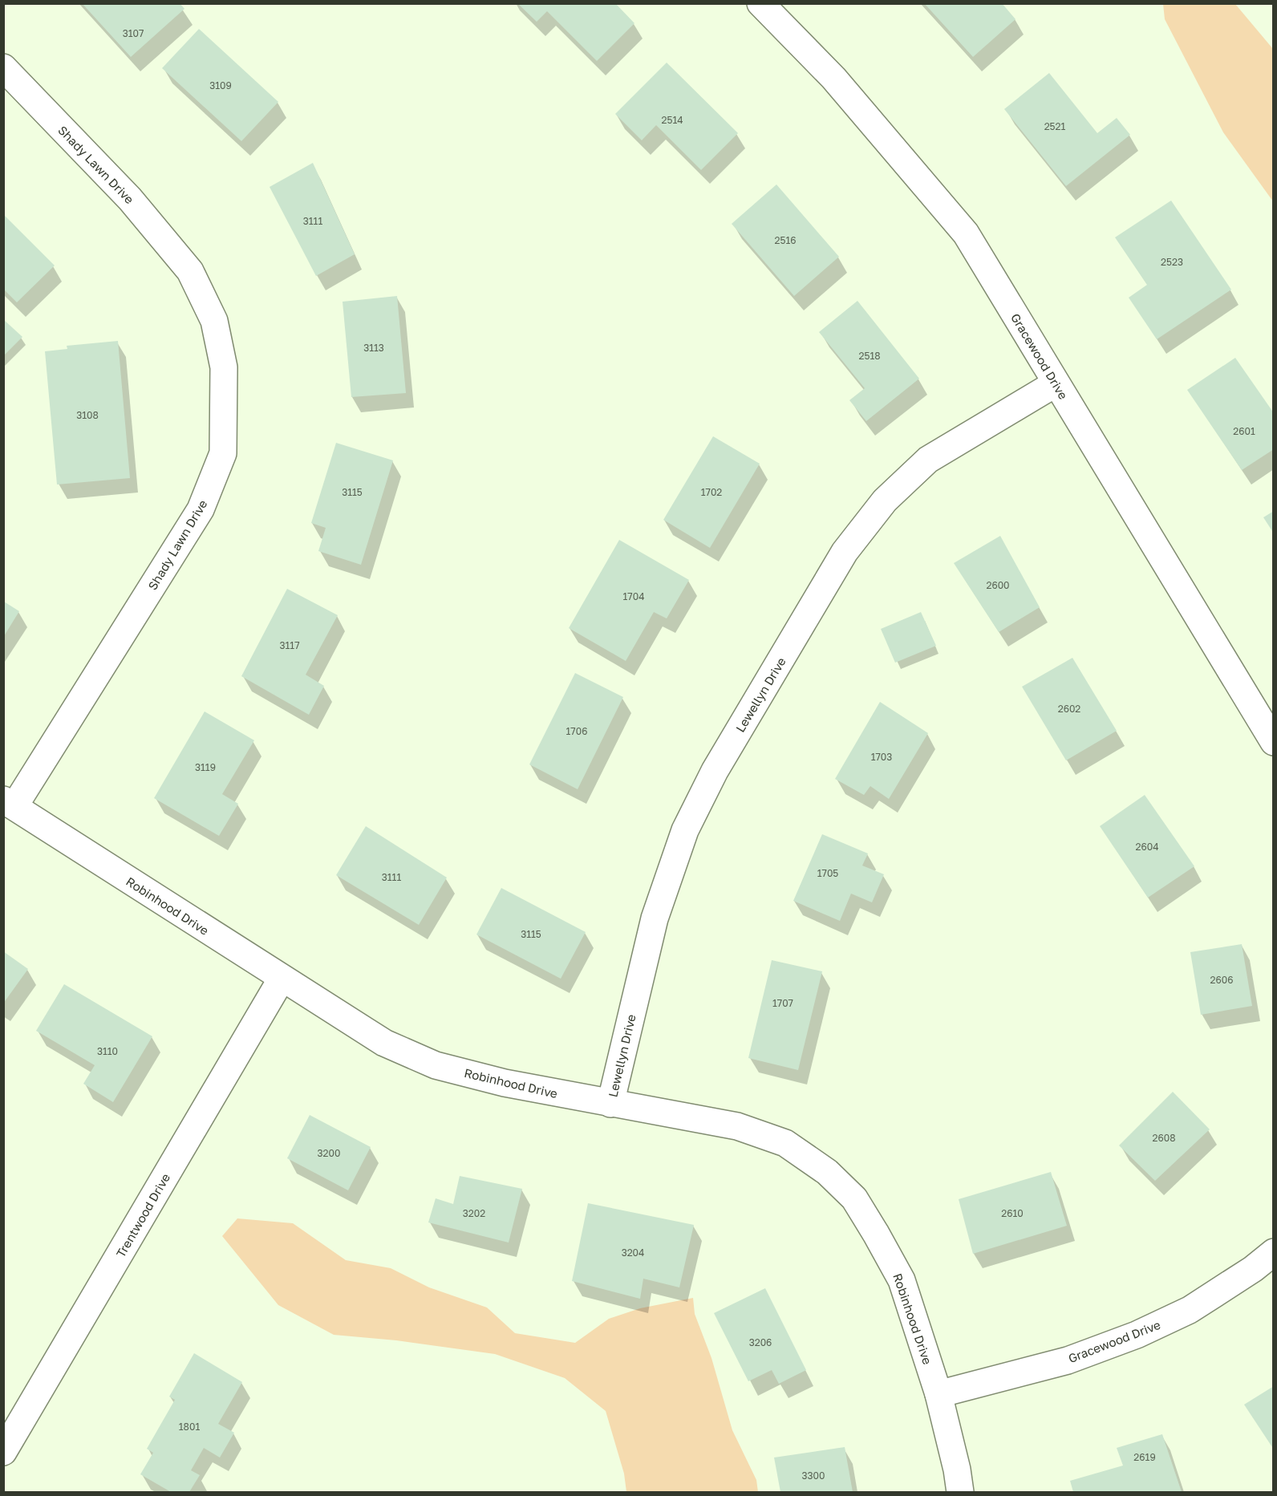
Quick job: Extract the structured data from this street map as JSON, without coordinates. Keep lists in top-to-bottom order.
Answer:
{
  "streets": {
    "street": [
      "Shady Lawn Drive",
      "Gracewood Drive",
      "Lewellyn Drive",
      "Robinhood Drive",
      "Trentwood Drive"
    ]
  },
  "crossings": [
    ["Shady Lawn Drive", "Robinhood Drive"],
    ["Gracewood Drive", "Lewellyn Drive"],
    ["Gracewood Drive", "Robinhood Drive"],
    ["Lewellyn Drive", "Robinhood Drive"],
    ["Robinhood Drive", "Trentwood Drive"]
  ],
  "house_numbers": [
    "3107",
    "3109",
    "2514",
    "2521",
    "3111",
    "2516",
    "2523",
    "3113",
    "2518",
    "3108",
    "2601",
    "3115",
    "1702",
    "2600",
    "1704",
    "3117",
    "2602",
    "1706",
    "1703",
    "3119",
    "2604",
    "1705",
    "3111",
    "3115",
    "2606",
    "1707",
    "3110",
    "2608",
    "3200",
    "3202",
    "2610",
    "3204",
    "3206",
    "1801",
    "2619",
    "3300"
  ]
}
